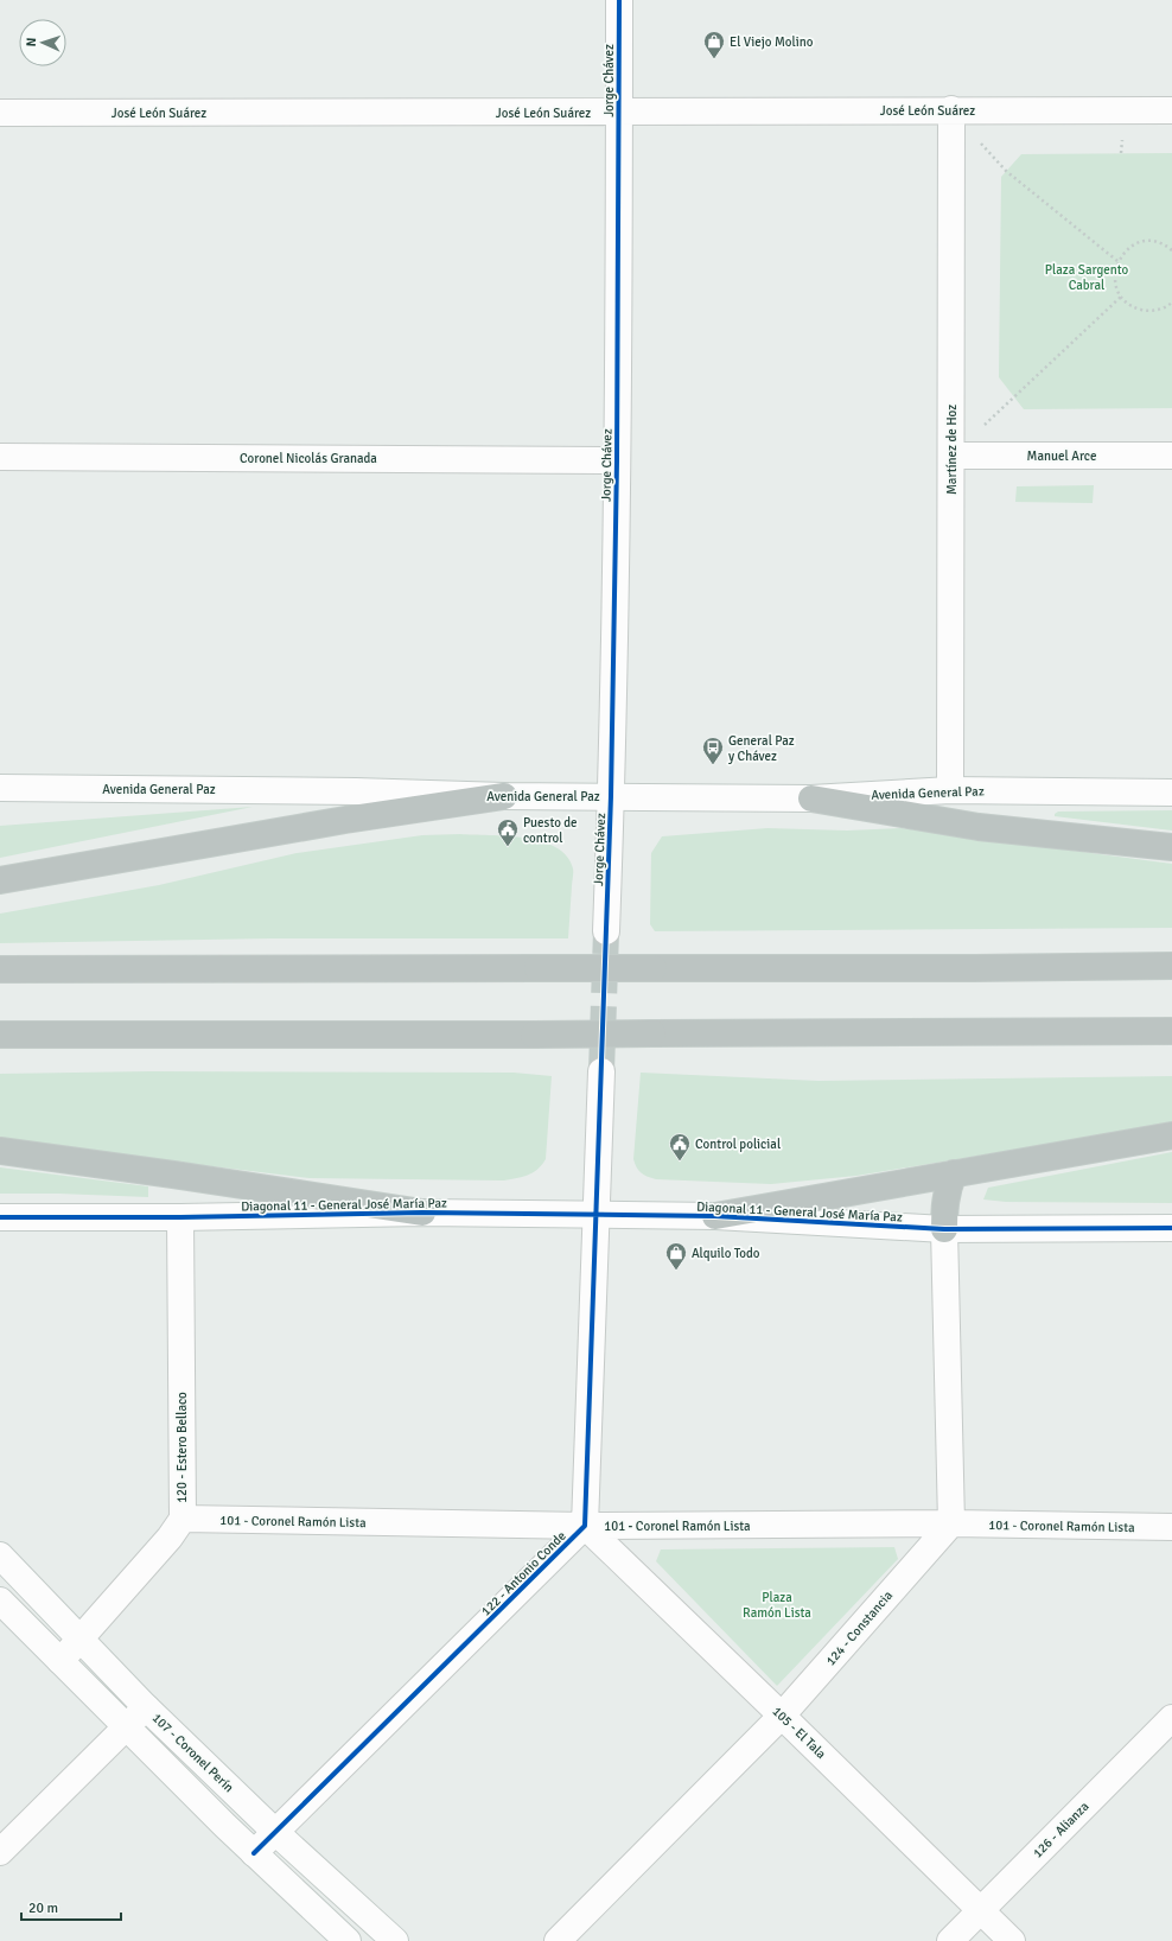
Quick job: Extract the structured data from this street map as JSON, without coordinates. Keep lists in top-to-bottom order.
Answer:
{
  "streets": {
    "street": [
      "Jorge Chávez",
      "José León Suárez",
      "Martínez de Hoz",
      "Manuel Arce",
      "Coronel Nicolás Granada",
      "Avenida General Paz",
      "Diagonal 11 - General José María Paz",
      "120 - Estero Bellaco",
      "101 - Coronel Ramón Lista",
      "122 - Antonio Conde",
      "124 - Constancia",
      "105 - El Tala",
      "107 - Coronel Perín",
      "126 - Alianza"
    ]
  },
  "crossings": [
    ["Jorge Chávez", "José León Suárez"],
    ["Jorge Chávez", "Coronel Nicolás Granada"],
    ["Jorge Chávez", "Avenida General Paz"],
    ["José León Suárez", "Martínez de Hoz"],
    ["Martínez de Hoz", "Manuel Arce"],
    ["Martínez de Hoz", "Avenida General Paz"],
    ["Diagonal 11 - General José María Paz", "120 - Estero Bellaco"],
    ["120 - Estero Bellaco", "101 - Coronel Ramón Lista"],
    ["120 - Estero Bellaco", "107 - Coronel Perín"],
    ["101 - Coronel Ramón Lista", "122 - Antonio Conde"],
    ["101 - Coronel Ramón Lista", "124 - Constancia"],
    ["101 - Coronel Ramón Lista", "105 - El Tala"],
    ["122 - Antonio Conde", "105 - El Tala"],
    ["122 - Antonio Conde", "107 - Coronel Perín"],
    ["124 - Constancia", "105 - El Tala"],
    ["105 - El Tala", "126 - Alianza"]
  ],
  "parks": ["Plaza Sargento Cabral", "Plaza Ramón Lista"],
  "places": {
    "shop": ["El Viejo Molino", "Alquilo Todo"],
    "bus stop": ["General Paz y Chávez"],
    "public building": ["Puesto de control", "Control policial"]
  },
  "scale_bar": "20 m",
  "north": "left"
}
